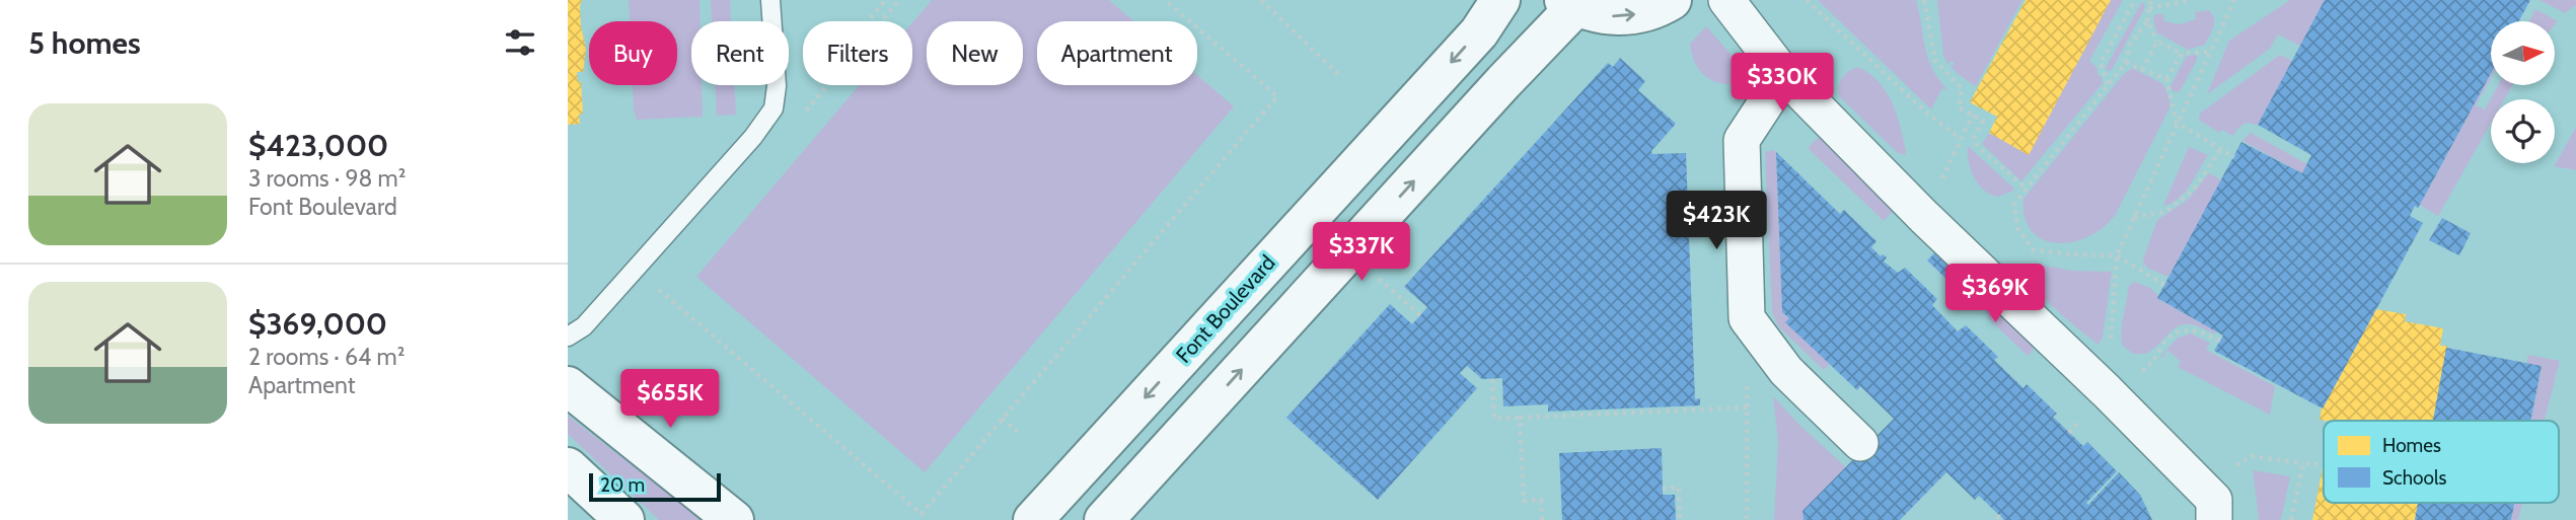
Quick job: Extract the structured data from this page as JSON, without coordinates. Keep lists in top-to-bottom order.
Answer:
{
  "streets": {
    "street": ["Font Boulevard"]
  },
  "legend": ["Homes", "Schools"],
  "scale_bar": "20 m",
  "north": "right",
  "page": {
    "heading": "5 homes",
    "chip": [
      "Buy",
      "Rent",
      "Filters",
      "New",
      "Apartment"
    ],
    "price": [
      "$330K",
      "$423K",
      "$337K",
      "$369K",
      "$655K"
    ],
    "list": [
      {
        "name": "$423,000",
        "note": "3 rooms · 98 m² · Font Boulevard"
      },
      {
        "name": "$369,000",
        "note": "2 rooms · 64 m² · Apartment"
      }
    ],
    "scale": "20 m"
  }
}
